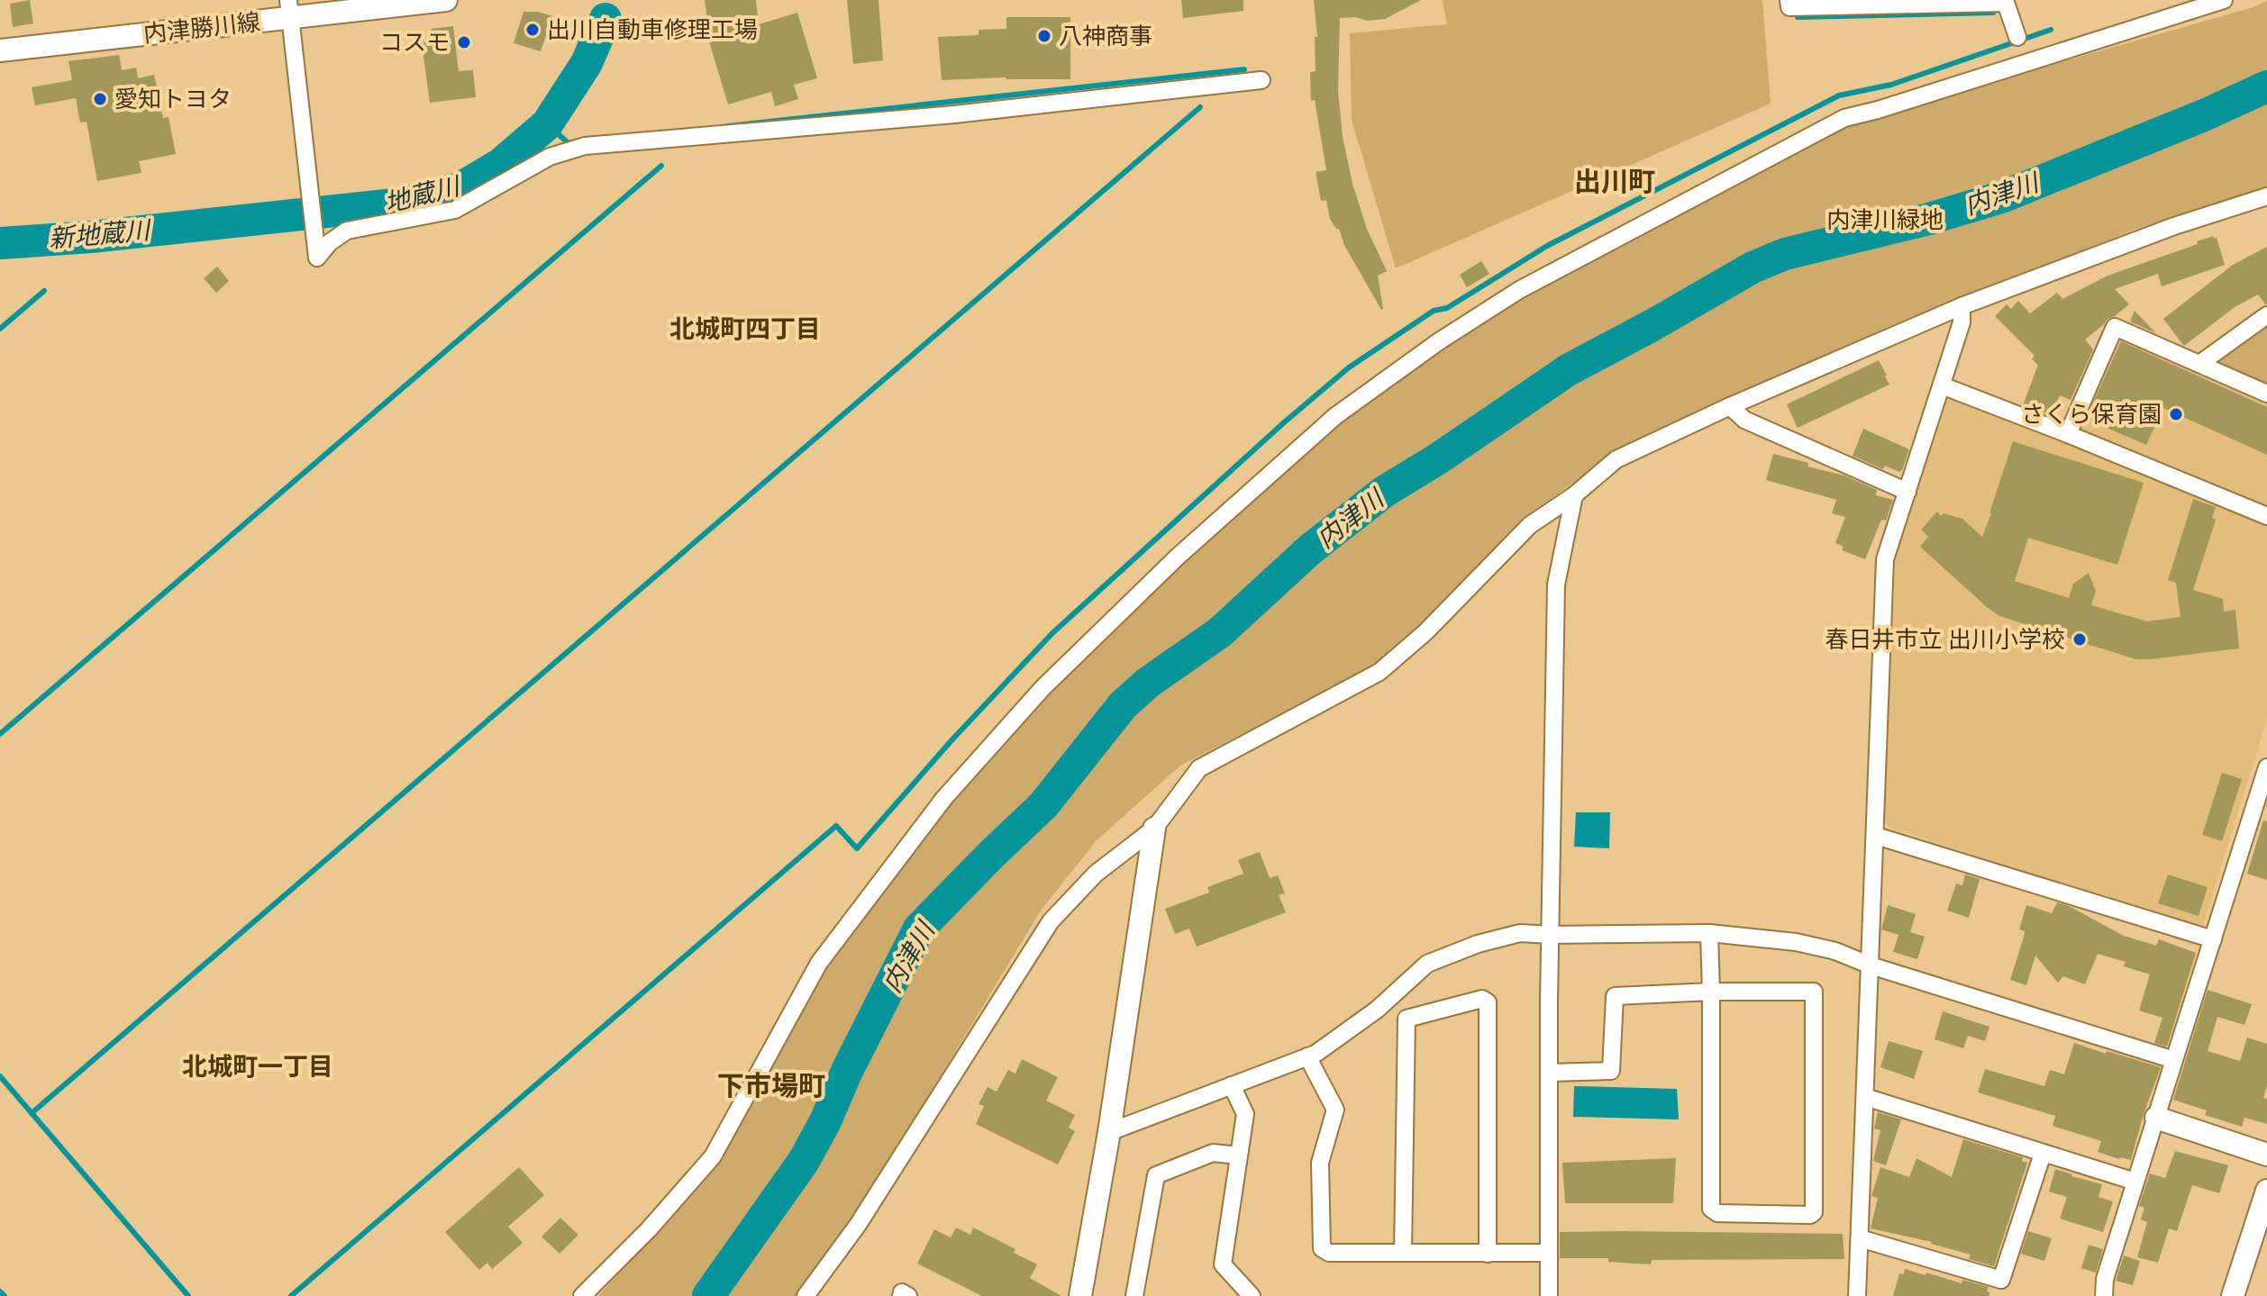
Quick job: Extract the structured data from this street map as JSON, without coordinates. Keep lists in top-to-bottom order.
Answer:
{
  "streets": {
    "street": ["内津勝川線"]
  },
  "districts": [
    "出川町",
    "北城町四丁目",
    "北城町一丁目",
    "下市場町"
  ],
  "water": ["内津川", "地蔵川", "新地蔵川"],
  "parks": ["内津川緑地"],
  "places": [
    "出川自動車修理工場",
    "八神商事",
    "コスモ",
    "愛知トヨタ",
    "さくら保育園",
    "春日井市立 出川小学校"
  ]
}
